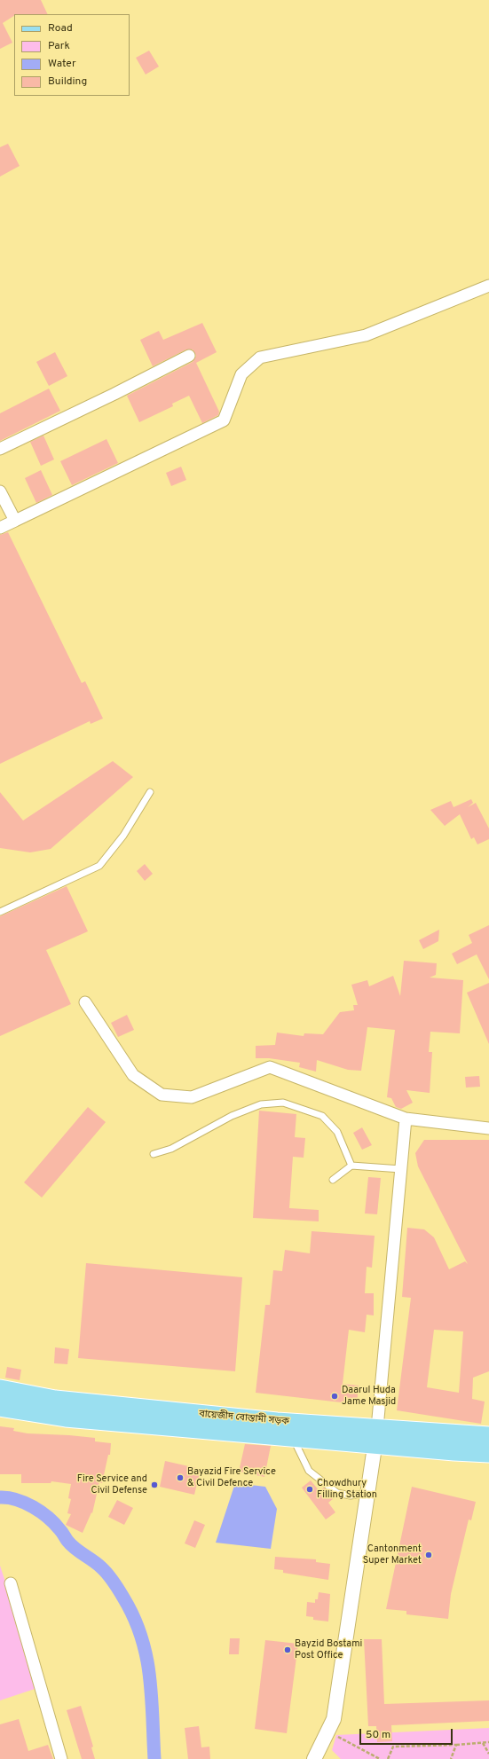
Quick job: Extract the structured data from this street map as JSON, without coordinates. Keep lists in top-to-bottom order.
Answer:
{
  "streets": {
    "main road": ["বায়েজীদ বোস্তামী সড়ক"]
  },
  "places": [
    "Daarul Huda Jame Masjid",
    "Bayazid Fire Service & Civil Defence",
    "Fire Service and Civil Defense",
    "Chowdhury Filling Station",
    "Cantonment Super Market",
    "Bayzid Bostami Post Office"
  ],
  "legend": [
    "Road",
    "Park",
    "Water",
    "Building"
  ],
  "scale_bar": "50 m"
}
